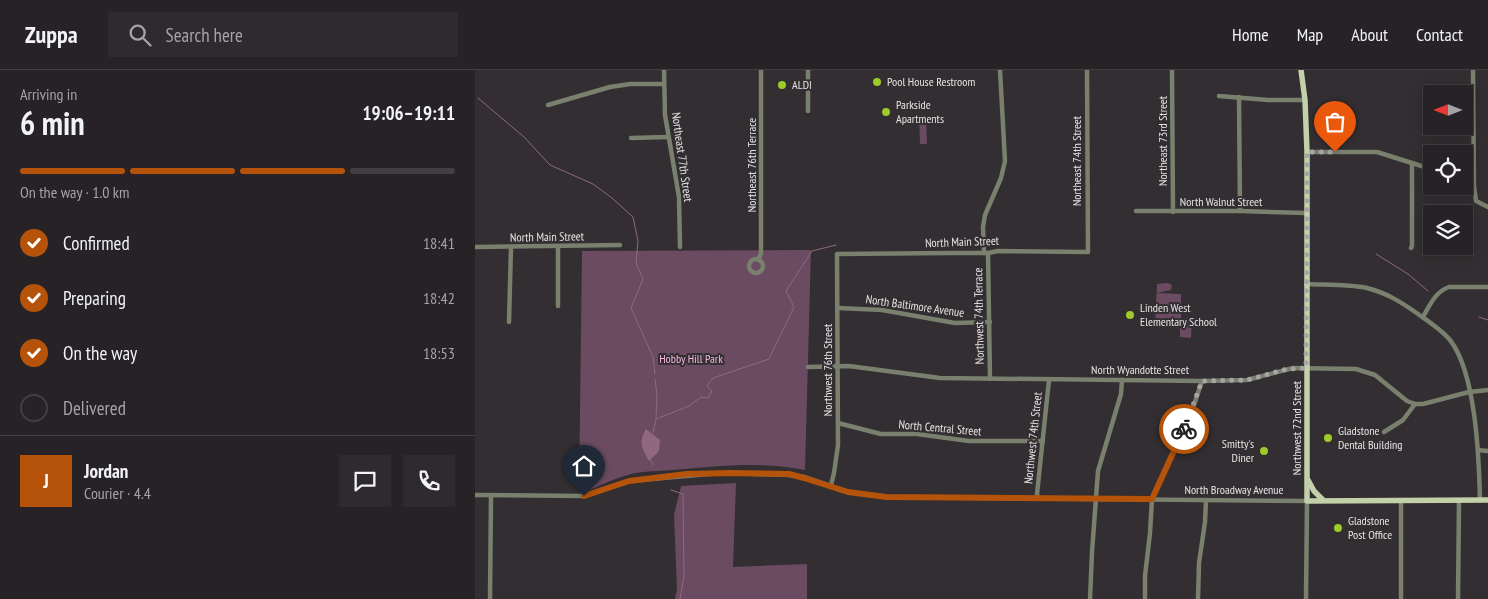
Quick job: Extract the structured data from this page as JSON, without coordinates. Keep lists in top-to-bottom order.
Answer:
{
  "streets": {
    "main road": ["Northwest 72nd Street", "North Broadway Avenue"],
    "street": [
      "Northeast 73rd Street",
      "Northeast 77th Street",
      "Northeast 74th Street",
      "Northeast 76th Terrace",
      "North Walnut Street",
      "North Main Street",
      "North Baltimore Avenue",
      "Northwest 74th Terrace",
      "Northwest 76th Street",
      "North Wyandotte Street",
      "North Central Street",
      "Northwest 74th Street"
    ]
  },
  "crossings": [
    ["Northeast 73rd Street", "North Walnut Street"],
    ["Northeast 74th Street", "North Main Street"],
    ["North Walnut Street", "Northwest 72nd Street"],
    ["North Main Street", "Northwest 74th Terrace"],
    ["North Main Street", "Northwest 76th Street"],
    ["North Baltimore Avenue", "Northwest 74th Terrace"],
    ["North Baltimore Avenue", "Northwest 76th Street"],
    ["Northwest 74th Terrace", "North Wyandotte Street"],
    ["Northwest 76th Street", "North Wyandotte Street"],
    ["Northwest 76th Street", "North Central Street"],
    ["Northwest 76th Street", "North Broadway Avenue"],
    ["North Wyandotte Street", "Northwest 72nd Street"],
    ["North Wyandotte Street", "Northwest 74th Street"],
    ["North Central Street", "Northwest 74th Street"],
    ["Northwest 72nd Street", "North Broadway Avenue"],
    ["Northwest 74th Street", "North Broadway Avenue"]
  ],
  "parks": ["Hobby Hill Park"],
  "places": [
    "Pool House Restroom",
    "ALDI",
    "Parkside Apartments",
    "Linden West Elementary School",
    "Gladstone Dental Building",
    "Smitty's Diner",
    "Gladstone Post Office"
  ],
  "north": "left",
  "page": {
    "header": "Zuppa",
    "search": "Search here",
    "nav": [
      "Home",
      "Map",
      "About",
      "Contact"
    ],
    "heading": ["6 min", "Arriving in", "19:06–19:11"],
    "panel": ["Jordan", "Courier · 4.4"],
    "bar": "On the way · 1.0 km",
    "list": [
      ["Confirmed", "18:41"],
      ["Preparing", "18:42"],
      ["On the way", "18:53"],
      "Delivered"
    ],
    "round": "J"
  }
}
